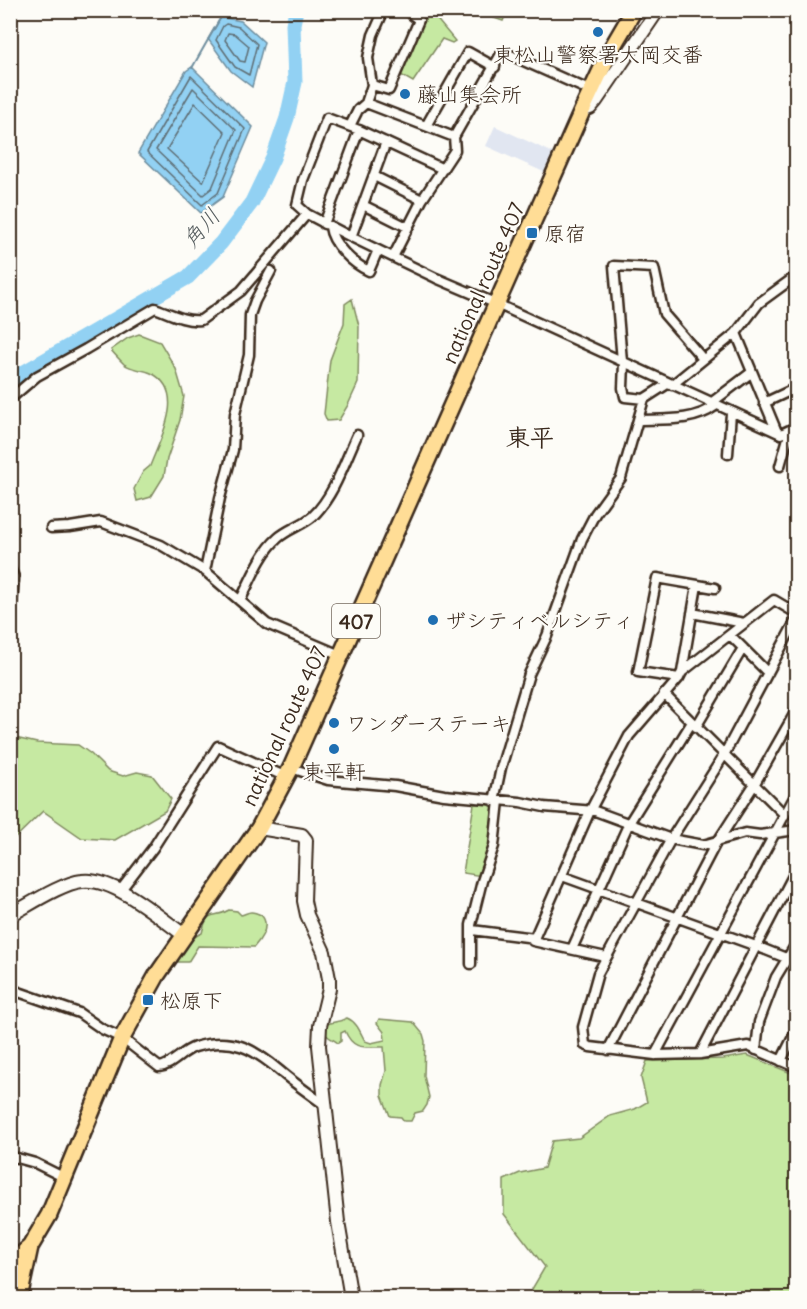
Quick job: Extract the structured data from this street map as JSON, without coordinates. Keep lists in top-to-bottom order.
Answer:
{
  "streets": {
    "highway": ["national route 407", "407"]
  },
  "crossings": [
    ["national route 407", "407"]
  ],
  "districts": ["東平"],
  "water": ["角川"],
  "places": {
    "other": [
      "東松山警察署大岡交番",
      "藤山集会所",
      "ザシティベルシティ",
      "ワンダーステーキ",
      "東平軒"
    ],
    "transit": ["原宿", "松原下"]
  }
}
